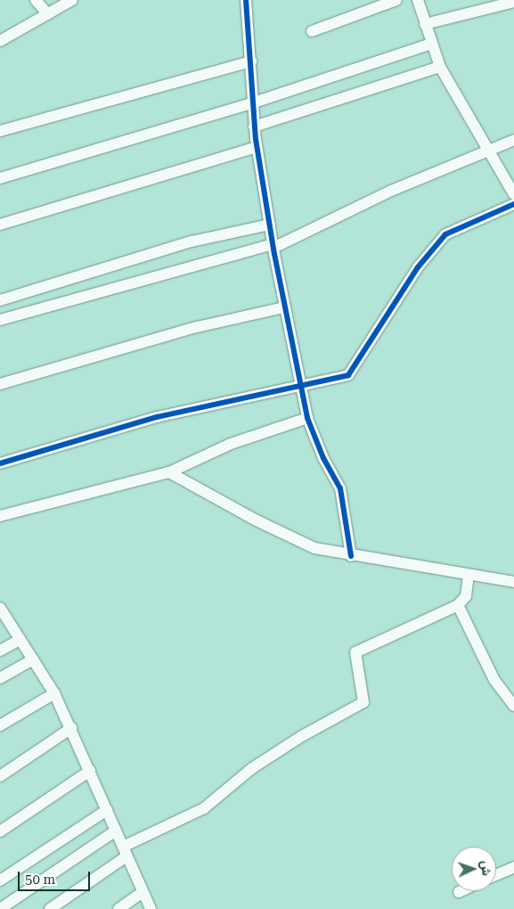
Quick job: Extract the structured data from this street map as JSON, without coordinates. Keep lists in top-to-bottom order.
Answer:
{
  "scale_bar": "50 m",
  "north": "right"
}
